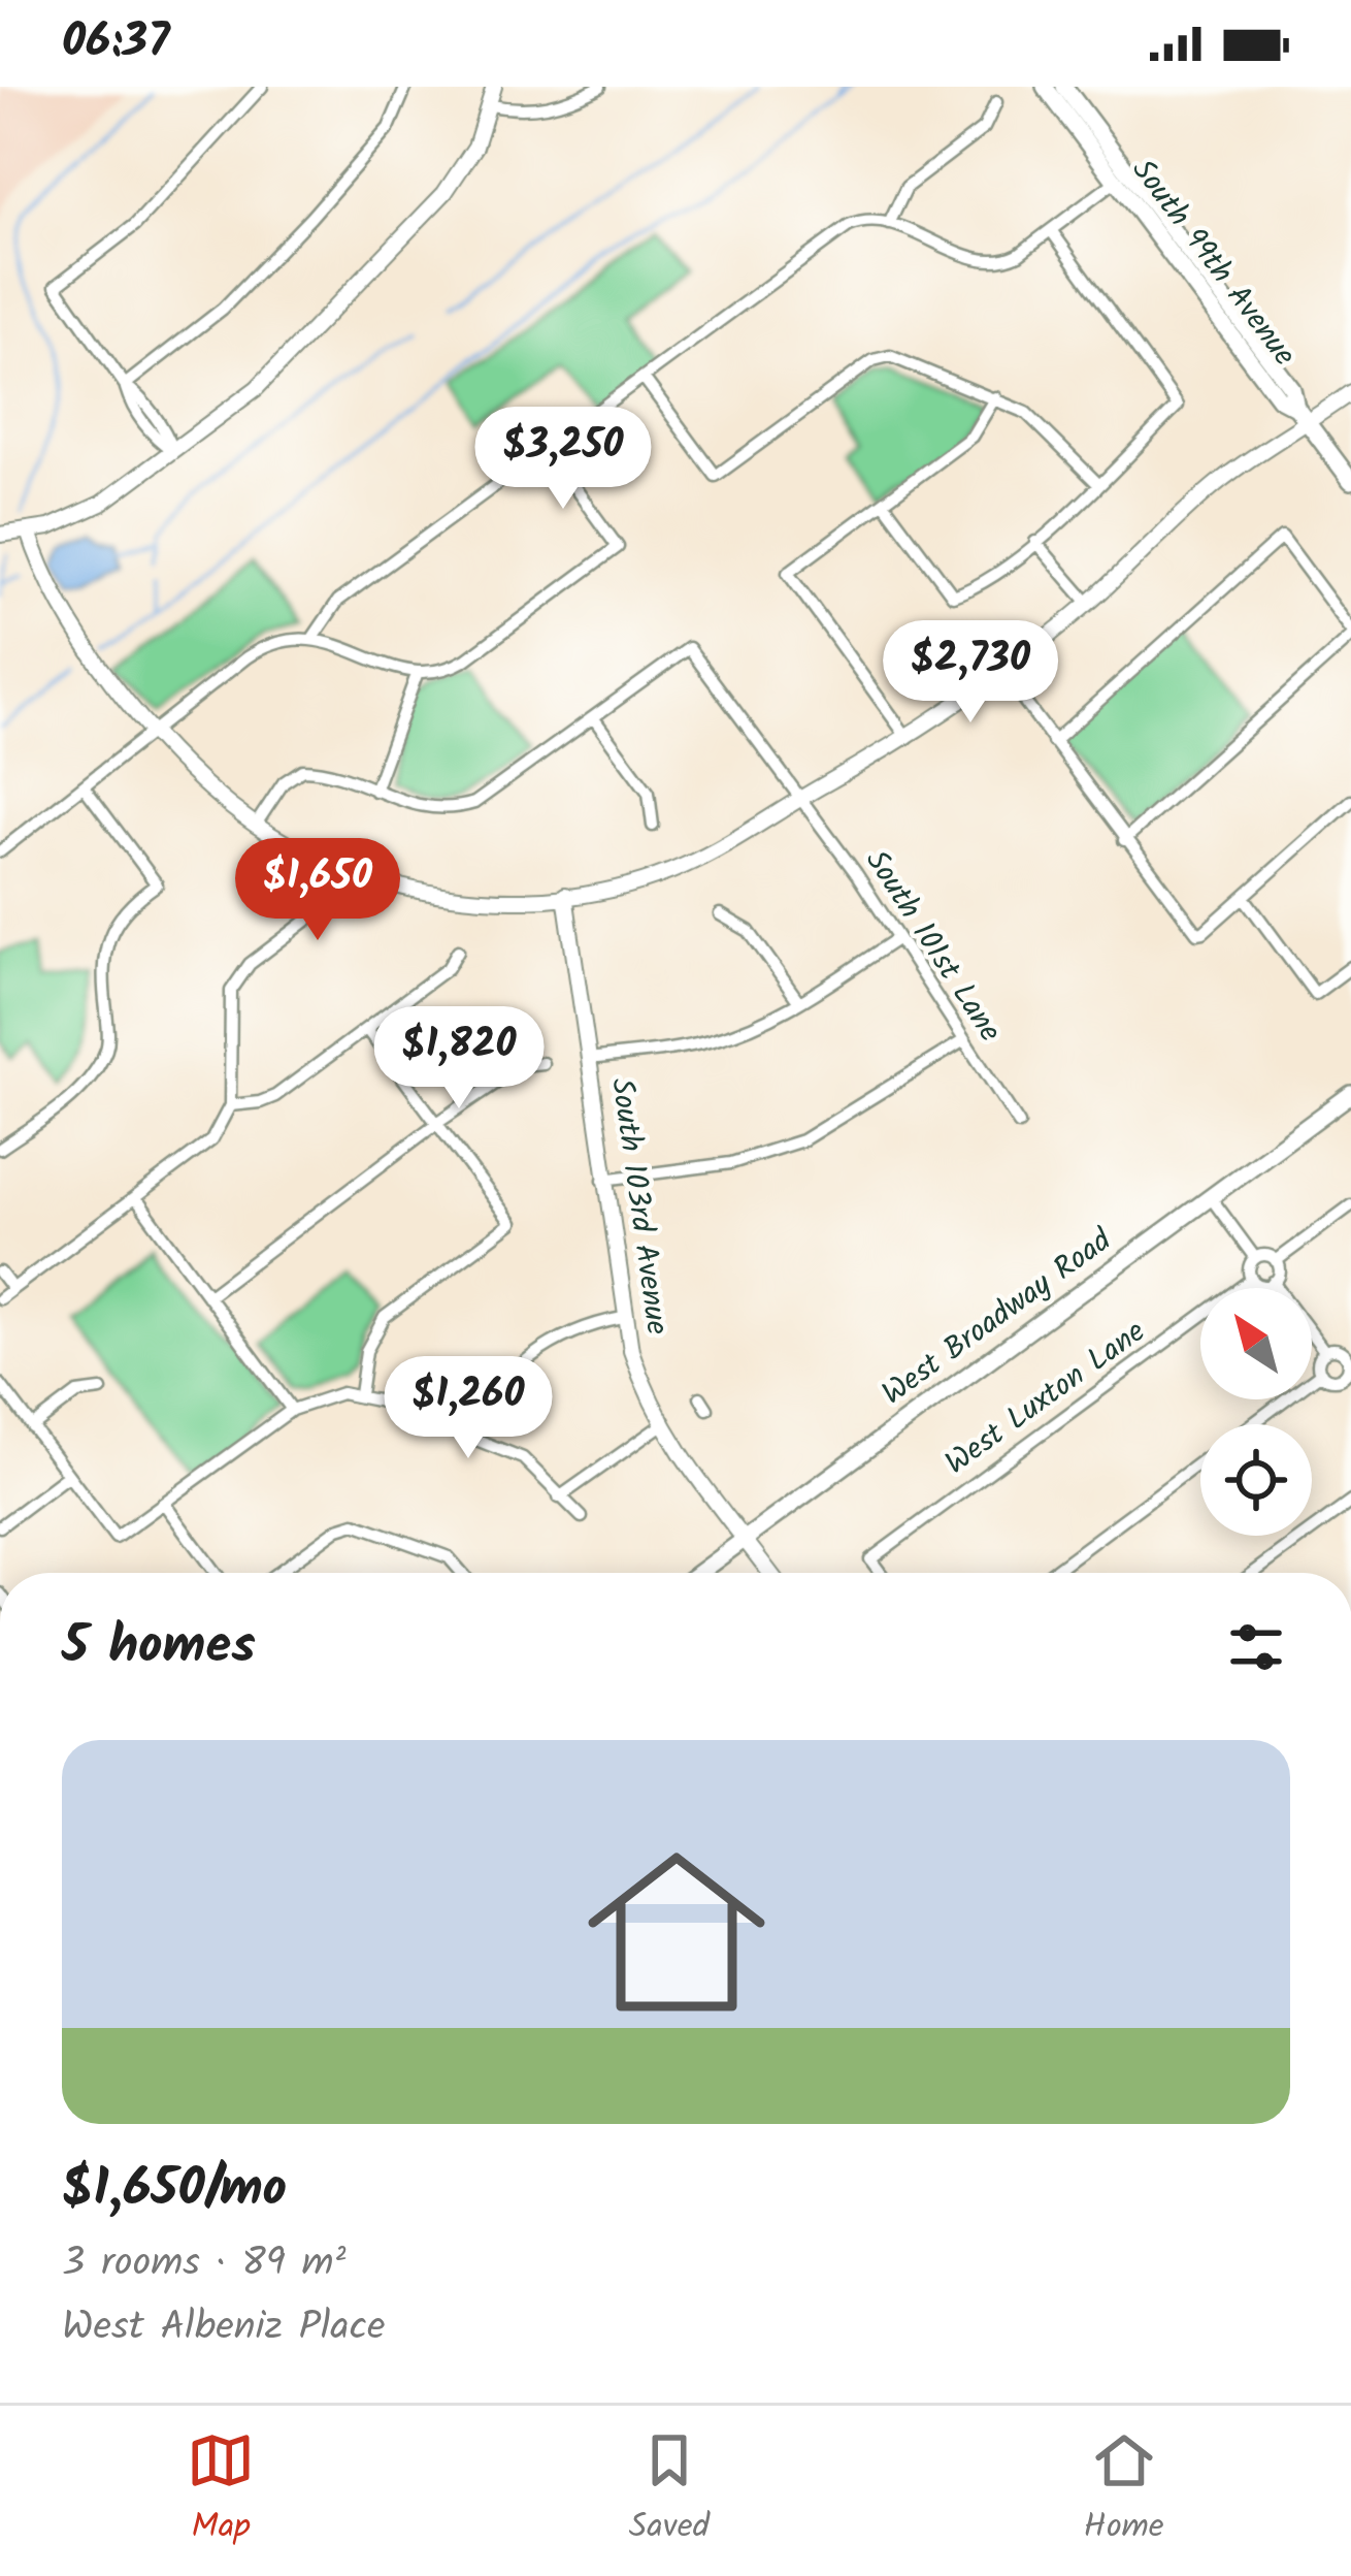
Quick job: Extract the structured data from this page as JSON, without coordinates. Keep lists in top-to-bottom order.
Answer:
{
  "streets": {
    "main road": ["South 99th Avenue", "West Broadway Road"],
    "street": ["South 101st Lane", "South 103rd Avenue", "West Luxton Lane"]
  },
  "crossings": [
    ["South 103rd Avenue", "West Broadway Road"]
  ],
  "north": "top left",
  "page": {
    "status": "06:37",
    "price": [
      "$3,250",
      "$2,730",
      "$1,650",
      "$1,820",
      "$1,260"
    ],
    "heading": "5 homes",
    "list": [
      {
        "name": "$1,650/mo",
        "note": "3 rooms · 89 m² · West Albeniz Place"
      }
    ],
    "tabs": ["Map", "Saved", "Home"]
  }
}
